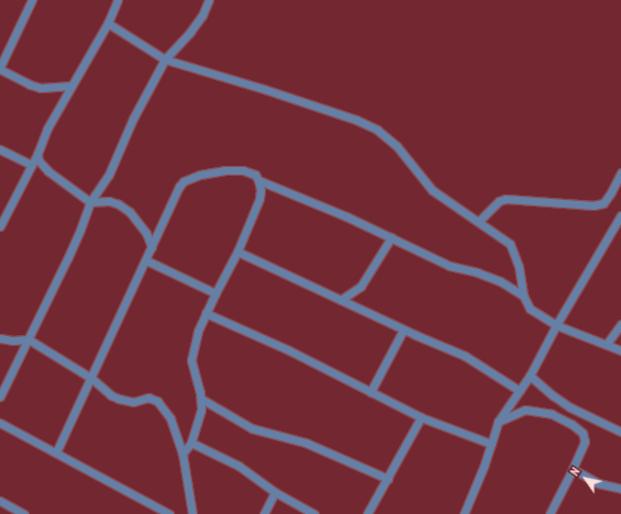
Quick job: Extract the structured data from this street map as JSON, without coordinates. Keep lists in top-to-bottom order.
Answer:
{
  "north": "top left"
}
